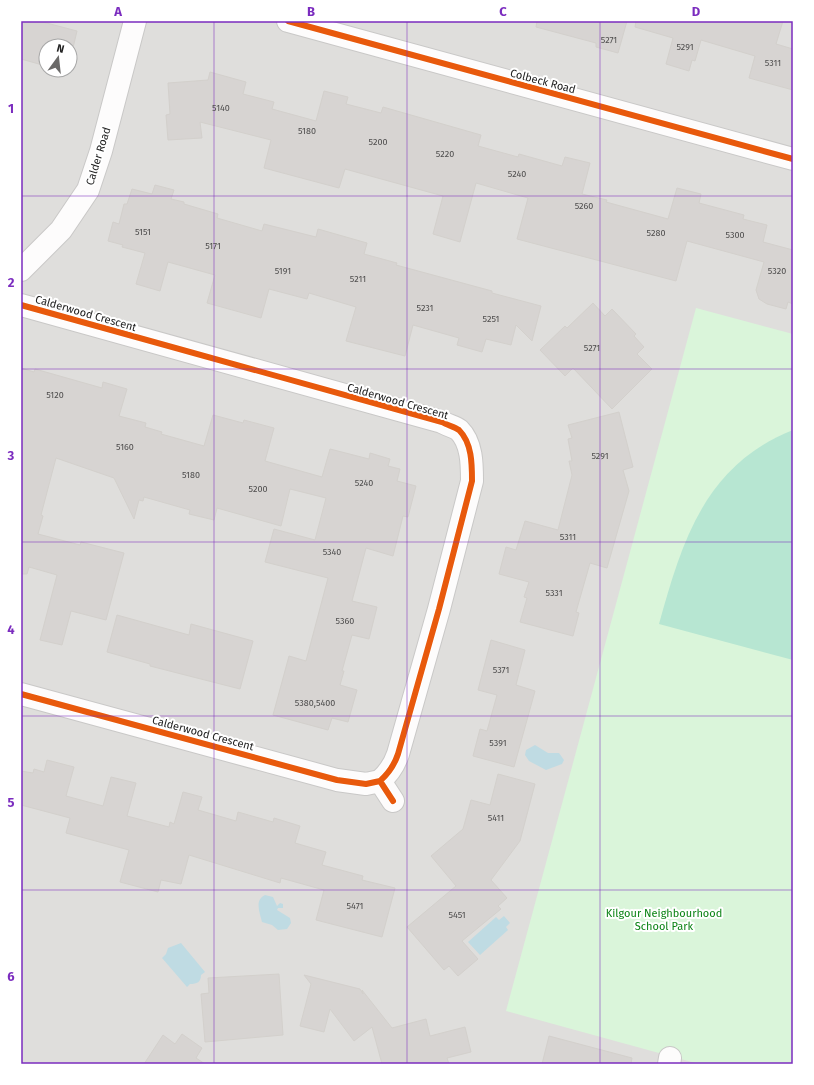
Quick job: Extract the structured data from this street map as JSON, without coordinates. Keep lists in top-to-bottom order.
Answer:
{
  "streets": {
    "street": ["Colbeck Road", "Calder Road", "Calderwood Crescent"]
  },
  "parks": ["Kilgour Neighbourhood School Park"],
  "house_numbers": [
    "5271",
    "5291",
    "5311",
    "5140",
    "5180",
    "5200",
    "5220",
    "5240",
    "5260",
    "5151",
    "5280",
    "5300",
    "5171",
    "5191",
    "5320",
    "5211",
    "5231",
    "5251",
    "5271",
    "5120",
    "5160",
    "5291",
    "5180",
    "5240",
    "5200",
    "5311",
    "5340",
    "5331",
    "5360",
    "5371",
    "5380,5400",
    "5391",
    "5411",
    "5471",
    "5451"
  ],
  "north": "top",
  "grid": {
    "columns": [
      "A",
      "B",
      "C",
      "D"
    ],
    "rows": [
      "1",
      "2",
      "3",
      "4",
      "5",
      "6"
    ]
  }
}
